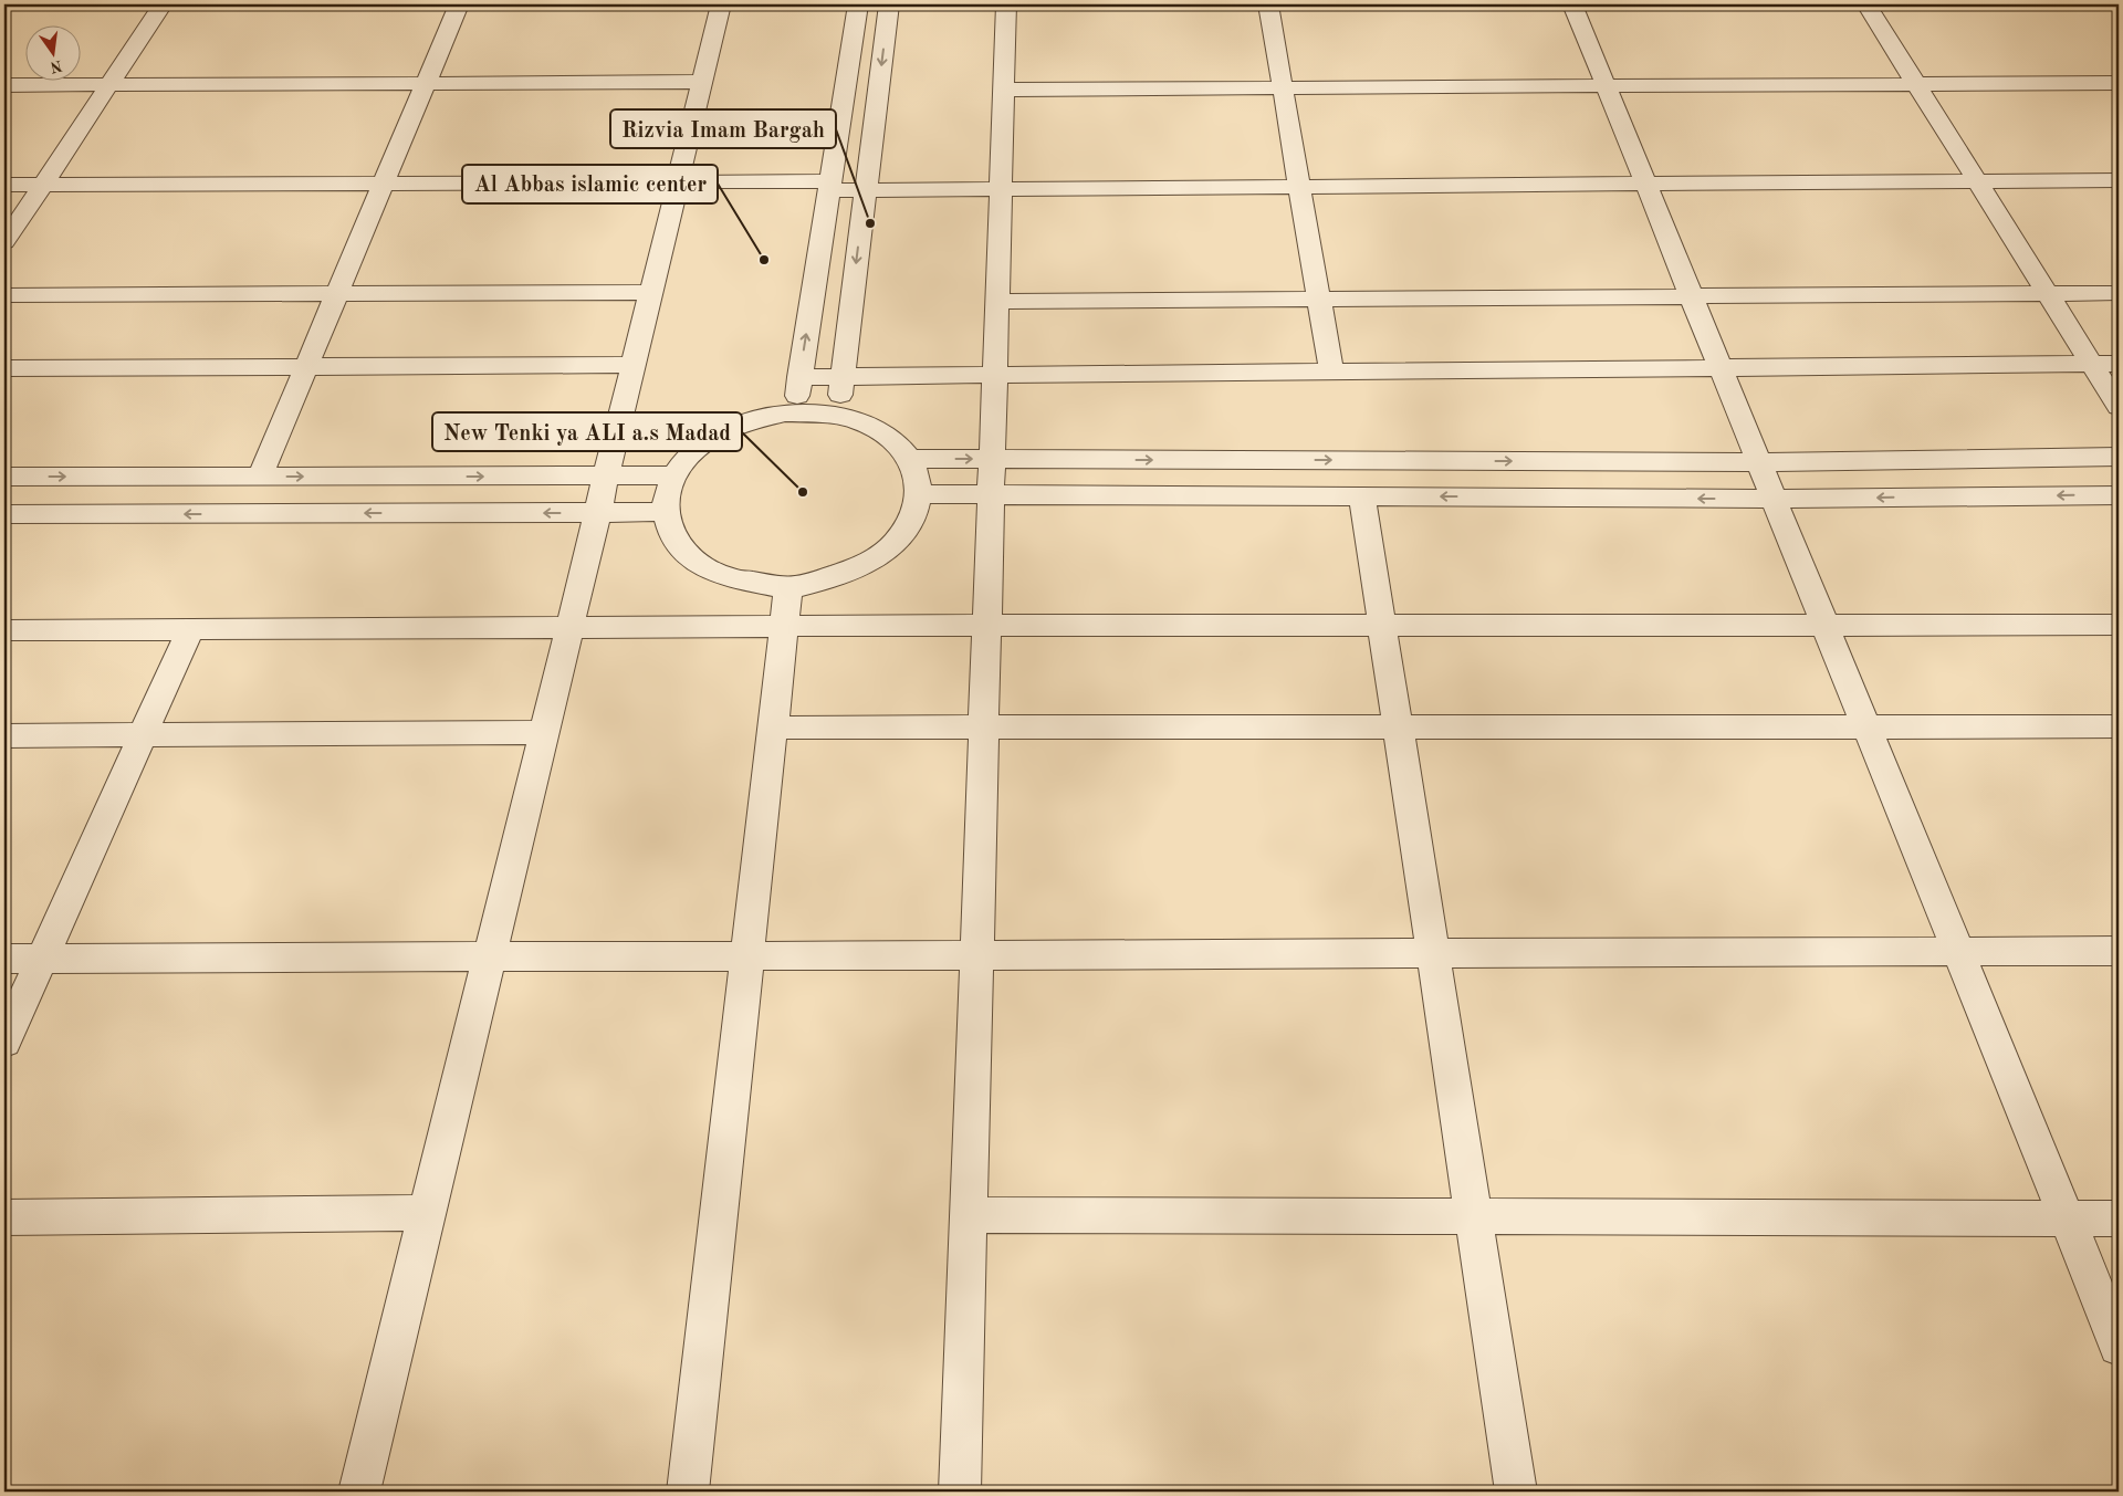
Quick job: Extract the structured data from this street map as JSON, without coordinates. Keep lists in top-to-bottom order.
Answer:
{
  "places": ["Rizvia Imam Bargah", "Al Abbas islamic center", "New Tenki ya ALI a.s Madad"],
  "north": "bottom"
}
